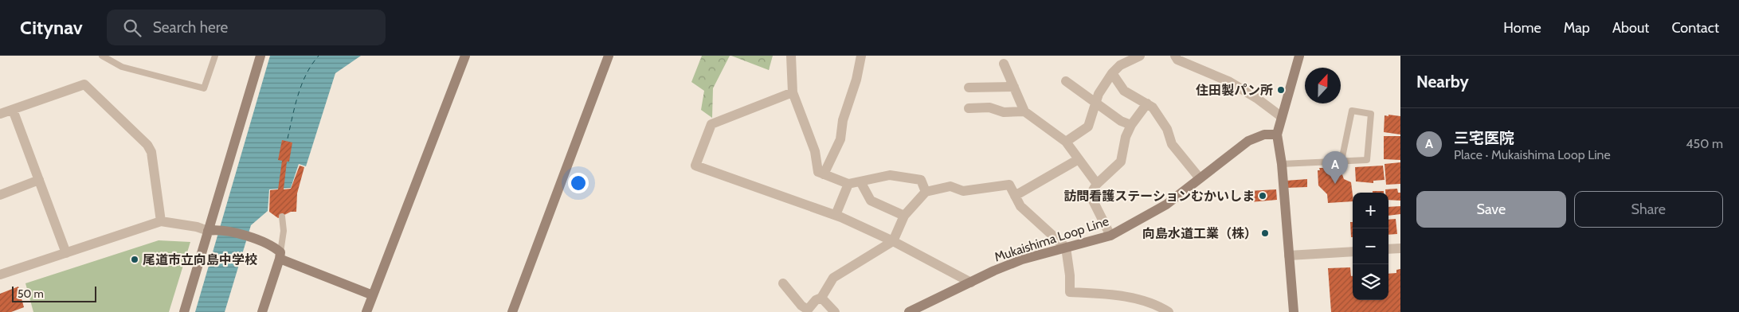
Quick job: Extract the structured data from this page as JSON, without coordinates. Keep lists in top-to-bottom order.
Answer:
{
  "streets": {
    "street": ["Mukaishima Loop Line"]
  },
  "places": [
    "住田製パン所",
    "訪問看護ステーションむかいしま",
    "向島水道工業（株）",
    "尾道市立向島中学校"
  ],
  "scale_bar": "50 m",
  "north": "top",
  "page": {
    "header": "Citynav",
    "search": "Search here",
    "nav": [
      "Home",
      "Map",
      "About",
      "Contact"
    ],
    "heading": "Nearby",
    "list": [
      {
        "mark": "A",
        "name": "三宅医院",
        "note": "Place · Mukaishima Loop Line",
        "value": "450 m"
      }
    ],
    "pins": "A",
    "buttons": ["Save", "Share"],
    "map_buttons": ["+", "−"],
    "scale": "50 m"
  }
}
